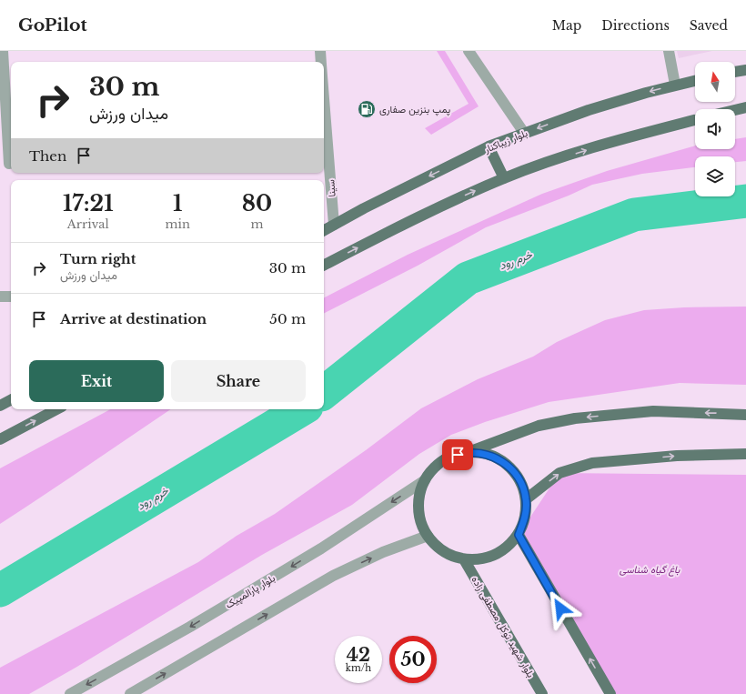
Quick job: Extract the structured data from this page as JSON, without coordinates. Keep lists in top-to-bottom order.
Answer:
{
  "streets": {
    "main road": ["بلوار زیباکنار", "بلوار شهید توکل مصطفی زاده"],
    "street": ["سینا", "بلوار پارالمپیک"]
  },
  "crossings": [
    ["بلوار زیباکنار", "سینا"],
    ["بلوار پارالمپیک", "بلوار شهید توکل مصطفی زاده"]
  ],
  "water": ["خرم رود"],
  "parks": ["باغ گیاه شناسی"],
  "places": {
    "fuel station": ["پمپ بنزین صفاری"]
  },
  "north": "top",
  "page": {
    "header": "GoPilot",
    "nav": ["Map", "Directions", "Saved"],
    "turn": ["30 m", "میدان ورزش"],
    "then": "Then",
    "eta": [
      "17:21",
      "Arrival",
      "1",
      "min",
      "80",
      "m"
    ],
    "list": [
      {
        "name": "Turn right",
        "note": "میدان ورزش",
        "value": "30 m"
      },
      {
        "name": "Arrive at destination",
        "value": "50 m"
      }
    ],
    "buttons": ["Exit", "Share"],
    "speed": "42 km/h",
    "limit": "50"
  }
}
